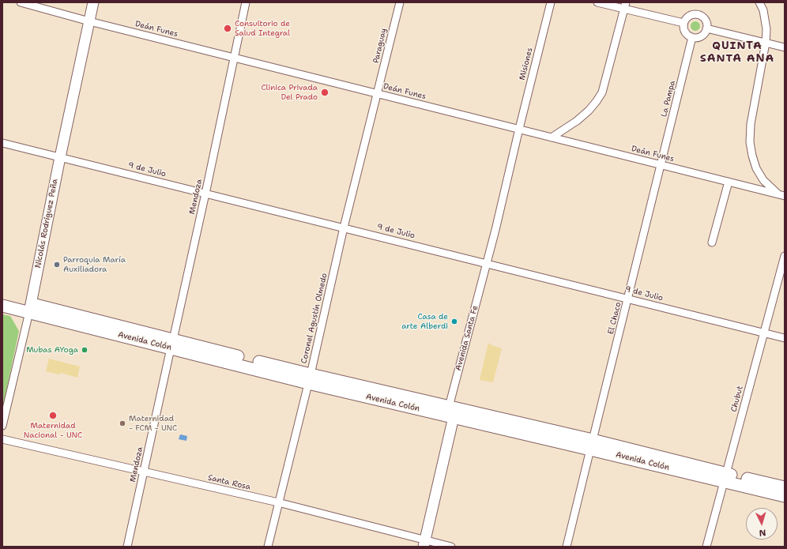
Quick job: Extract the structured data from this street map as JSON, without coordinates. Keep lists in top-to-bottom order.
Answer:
{
  "streets": {
    "main road": ["Avenida Colón"],
    "street": [
      "Deán Funes",
      "Paraguay",
      "Misiones",
      "La Pampa",
      "9 de Julio",
      "Mendoza",
      "Nicolás Rodríguez Peña",
      "Coronel Agustín Olmedo",
      "El Chaco",
      "Avenida Santa Fe",
      "Chubut",
      "Santa Rosa"
    ]
  },
  "crossings": [
    ["Deán Funes", "Paraguay"],
    ["Deán Funes", "Misiones"],
    ["Deán Funes", "La Pampa"],
    ["Deán Funes", "Mendoza"],
    ["Deán Funes", "Nicolás Rodríguez Peña"],
    ["Deán Funes", "Coronel Agustín Olmedo"],
    ["Deán Funes", "El Chaco"],
    ["Deán Funes", "Avenida Santa Fe"],
    ["Paraguay", "Coronel Agustín Olmedo"],
    ["Misiones", "Avenida Santa Fe"],
    ["La Pampa", "El Chaco"],
    ["9 de Julio", "Mendoza"],
    ["9 de Julio", "Nicolás Rodríguez Peña"],
    ["9 de Julio", "Coronel Agustín Olmedo"],
    ["9 de Julio", "El Chaco"],
    ["9 de Julio", "Avenida Santa Fe"],
    ["9 de Julio", "Chubut"],
    ["Mendoza", "Avenida Colón"],
    ["Mendoza", "Santa Rosa"],
    ["Nicolás Rodríguez Peña", "Avenida Colón"],
    ["Coronel Agustín Olmedo", "Avenida Colón"],
    ["Coronel Agustín Olmedo", "Santa Rosa"],
    ["El Chaco", "Avenida Colón"],
    ["Avenida Santa Fe", "Avenida Colón"],
    ["Avenida Santa Fe", "Santa Rosa"],
    ["Avenida Colón", "Chubut"]
  ],
  "districts": ["QUINTA SANTA ANA"],
  "places": [
    "Consultorio de Salud Integral",
    "Clinica Privada Del Prado",
    "Parroquia María Auxiliadora",
    "Casa de arte Alberdi",
    "Mubas AYoga",
    "Maternidad Nacional - UNC",
    "Maternidad - FCM - UNC"
  ],
  "north": "bottom"
}
